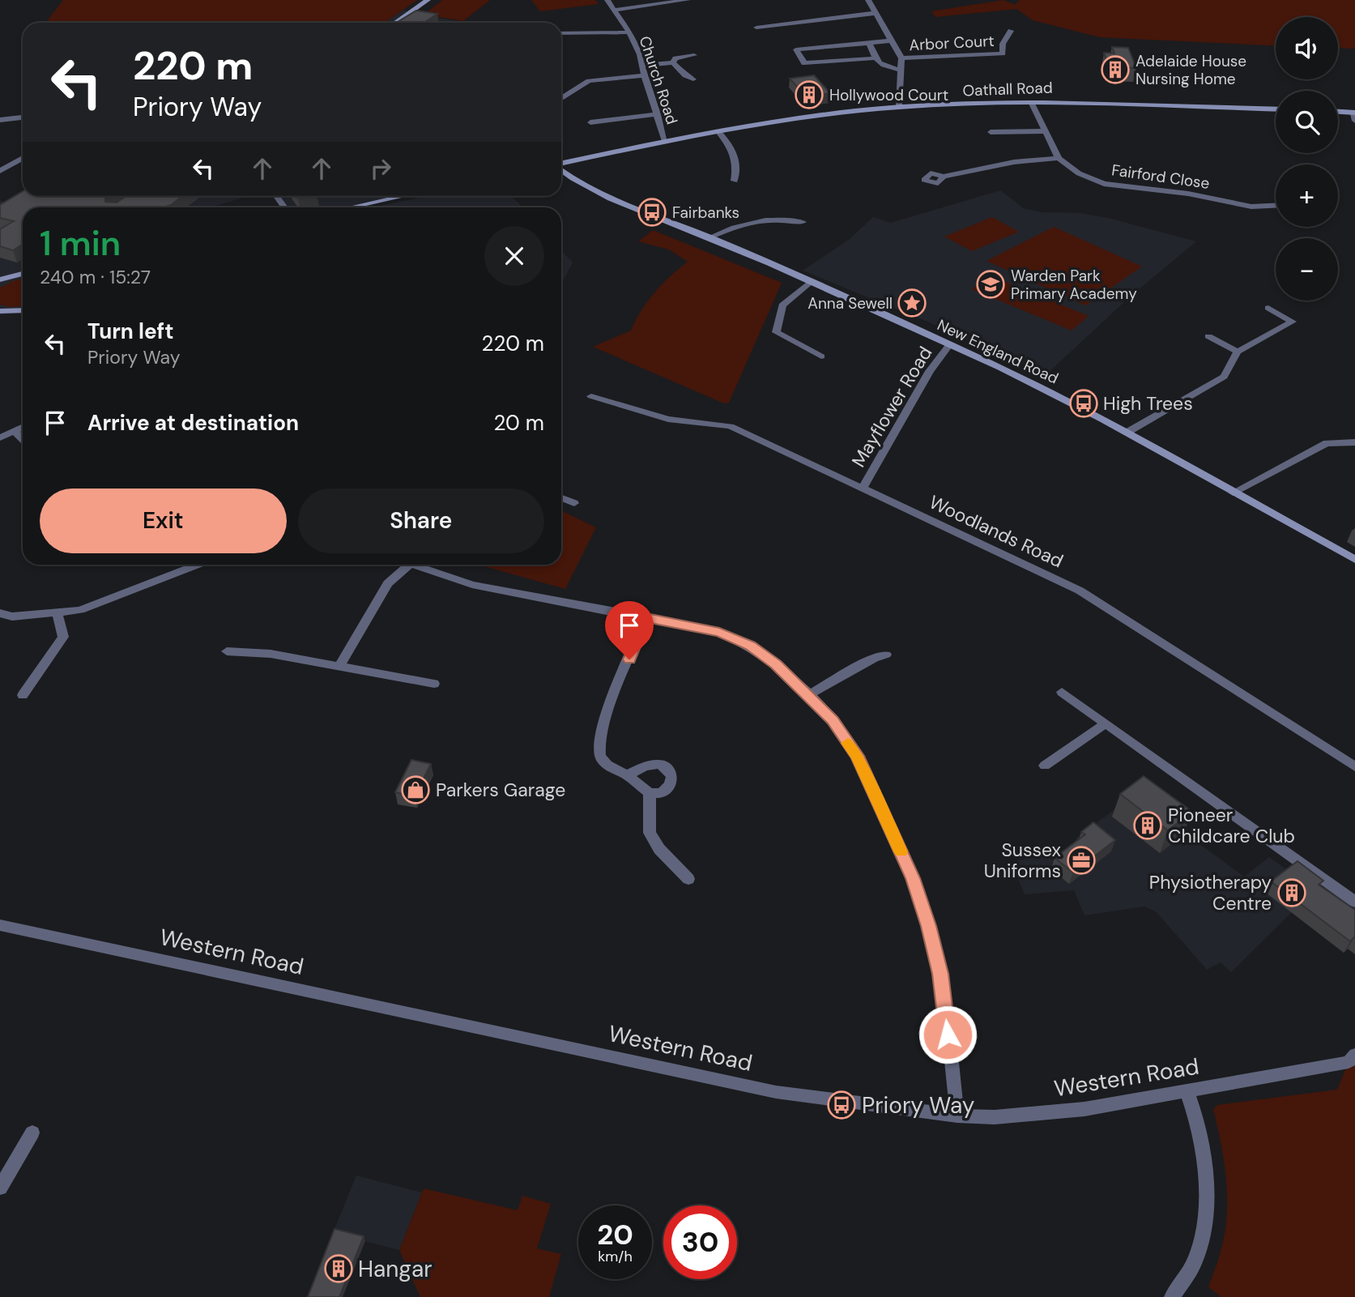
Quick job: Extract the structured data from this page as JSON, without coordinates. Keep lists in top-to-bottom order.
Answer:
{
  "streets": {
    "main road": ["Oathall Road", "New England Road"],
    "street": [
      "Arbor Court",
      "Church Road",
      "Fairford Close",
      "Mayflower Road",
      "Woodlands Road",
      "Western Road"
    ]
  },
  "crossings": [
    ["Church Road", "Oathall Road"],
    ["Oathall Road", "Fairford Close"],
    ["New England Road", "Mayflower Road"],
    ["Mayflower Road", "Woodlands Road"]
  ],
  "places": {
    "building": [
      "Adelaide House Nursing Home",
      "Hollywood Court",
      "Pioneer Childcare Club",
      "Physiotherapy Centre",
      "Hangar"
    ],
    "bus stop": ["Fairbanks", "High Trees", "Priory Way"],
    "school or university": ["Warden Park Primary Academy"],
    "place": ["Anna Sewell"],
    "shop": ["Parkers Garage"],
    "office": ["Sussex Uniforms"]
  },
  "page": {
    "map_buttons": ["+", "−"],
    "turn": ["220 m", "Priory Way"],
    "heading": ["1 min", "240 m · 15:27"],
    "list": [
      {
        "name": "Turn left",
        "note": "Priory Way",
        "value": "220 m"
      },
      {
        "name": "Arrive at destination",
        "value": "20 m"
      }
    ],
    "buttons": ["Exit", "Share"],
    "speed": "20 km/h",
    "limit": "30"
  }
}
